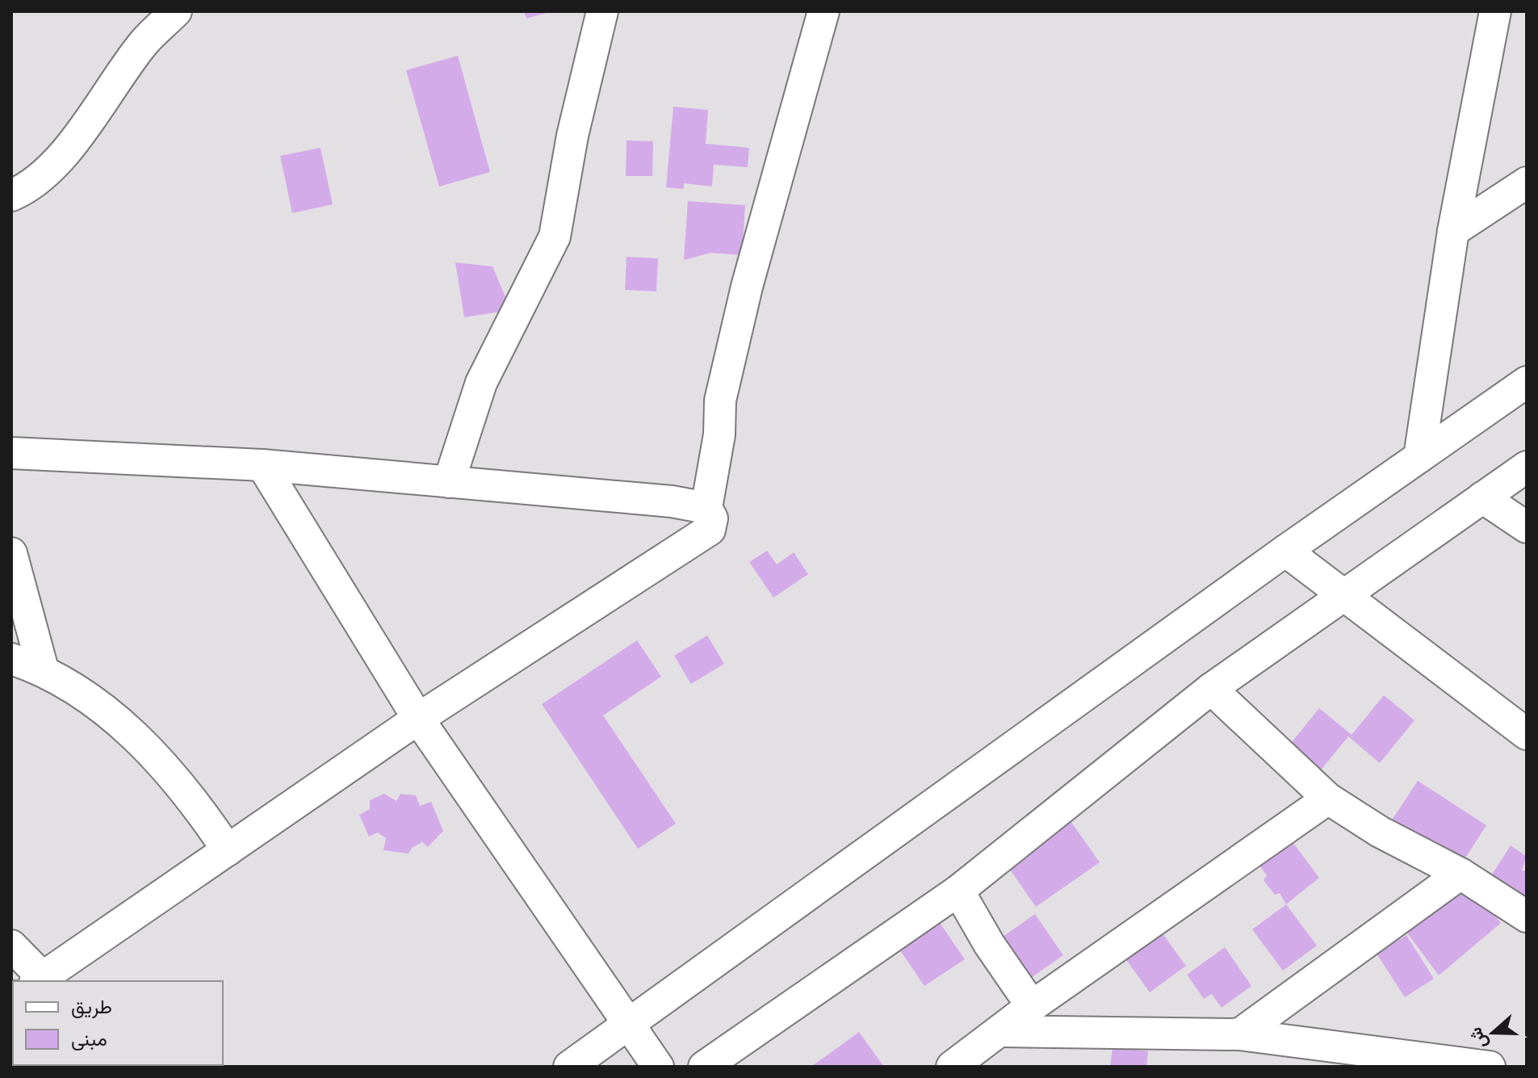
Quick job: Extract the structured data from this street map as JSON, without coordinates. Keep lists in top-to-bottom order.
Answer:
{
  "legend": ["طريق", "مبنى"],
  "north": "left"
}
